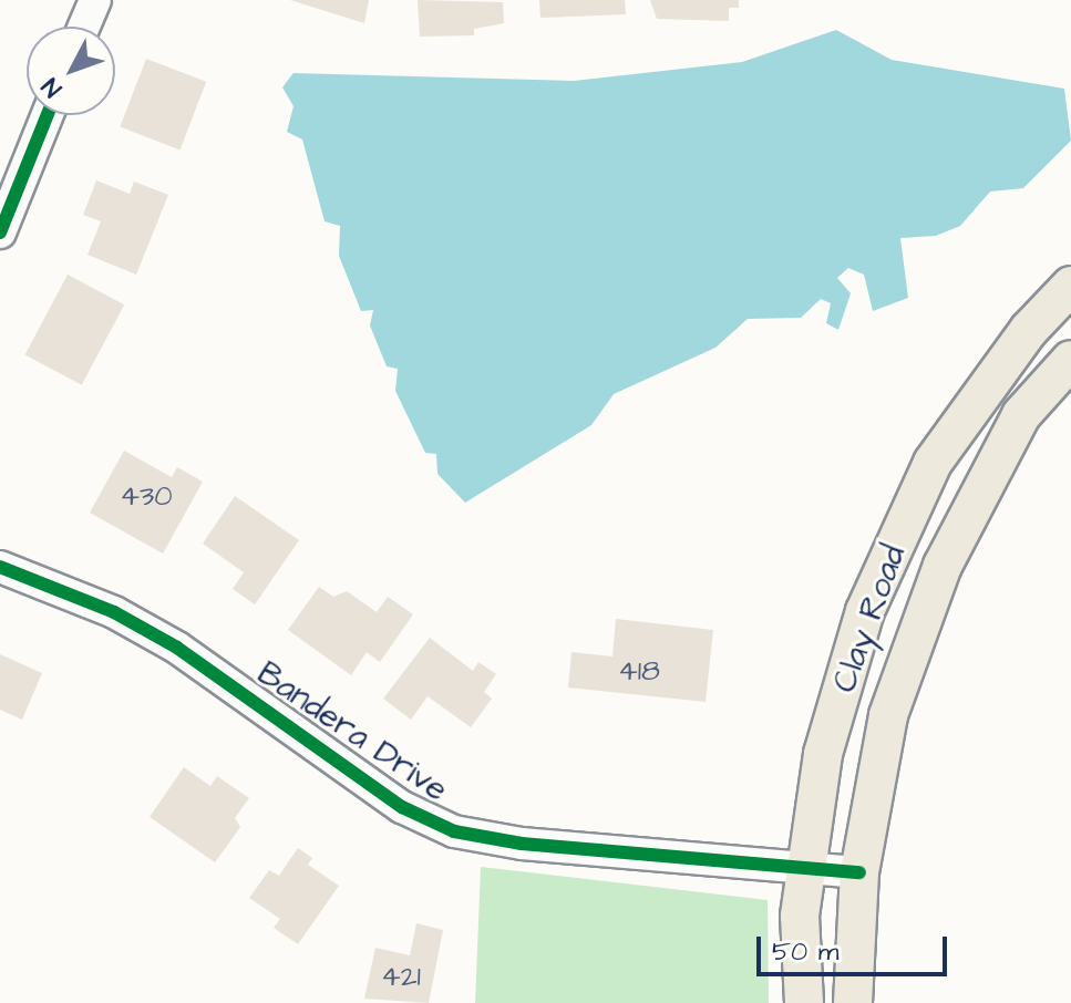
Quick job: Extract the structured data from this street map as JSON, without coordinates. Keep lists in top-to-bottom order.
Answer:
{
  "streets": {
    "main road": ["Clay Road"],
    "street": ["Bandera Drive"]
  },
  "crossings": [
    ["Clay Road", "Bandera Drive"]
  ],
  "house_numbers": ["430", "418", "421"],
  "scale_bar": "50 m",
  "north": "bottom left"
}
